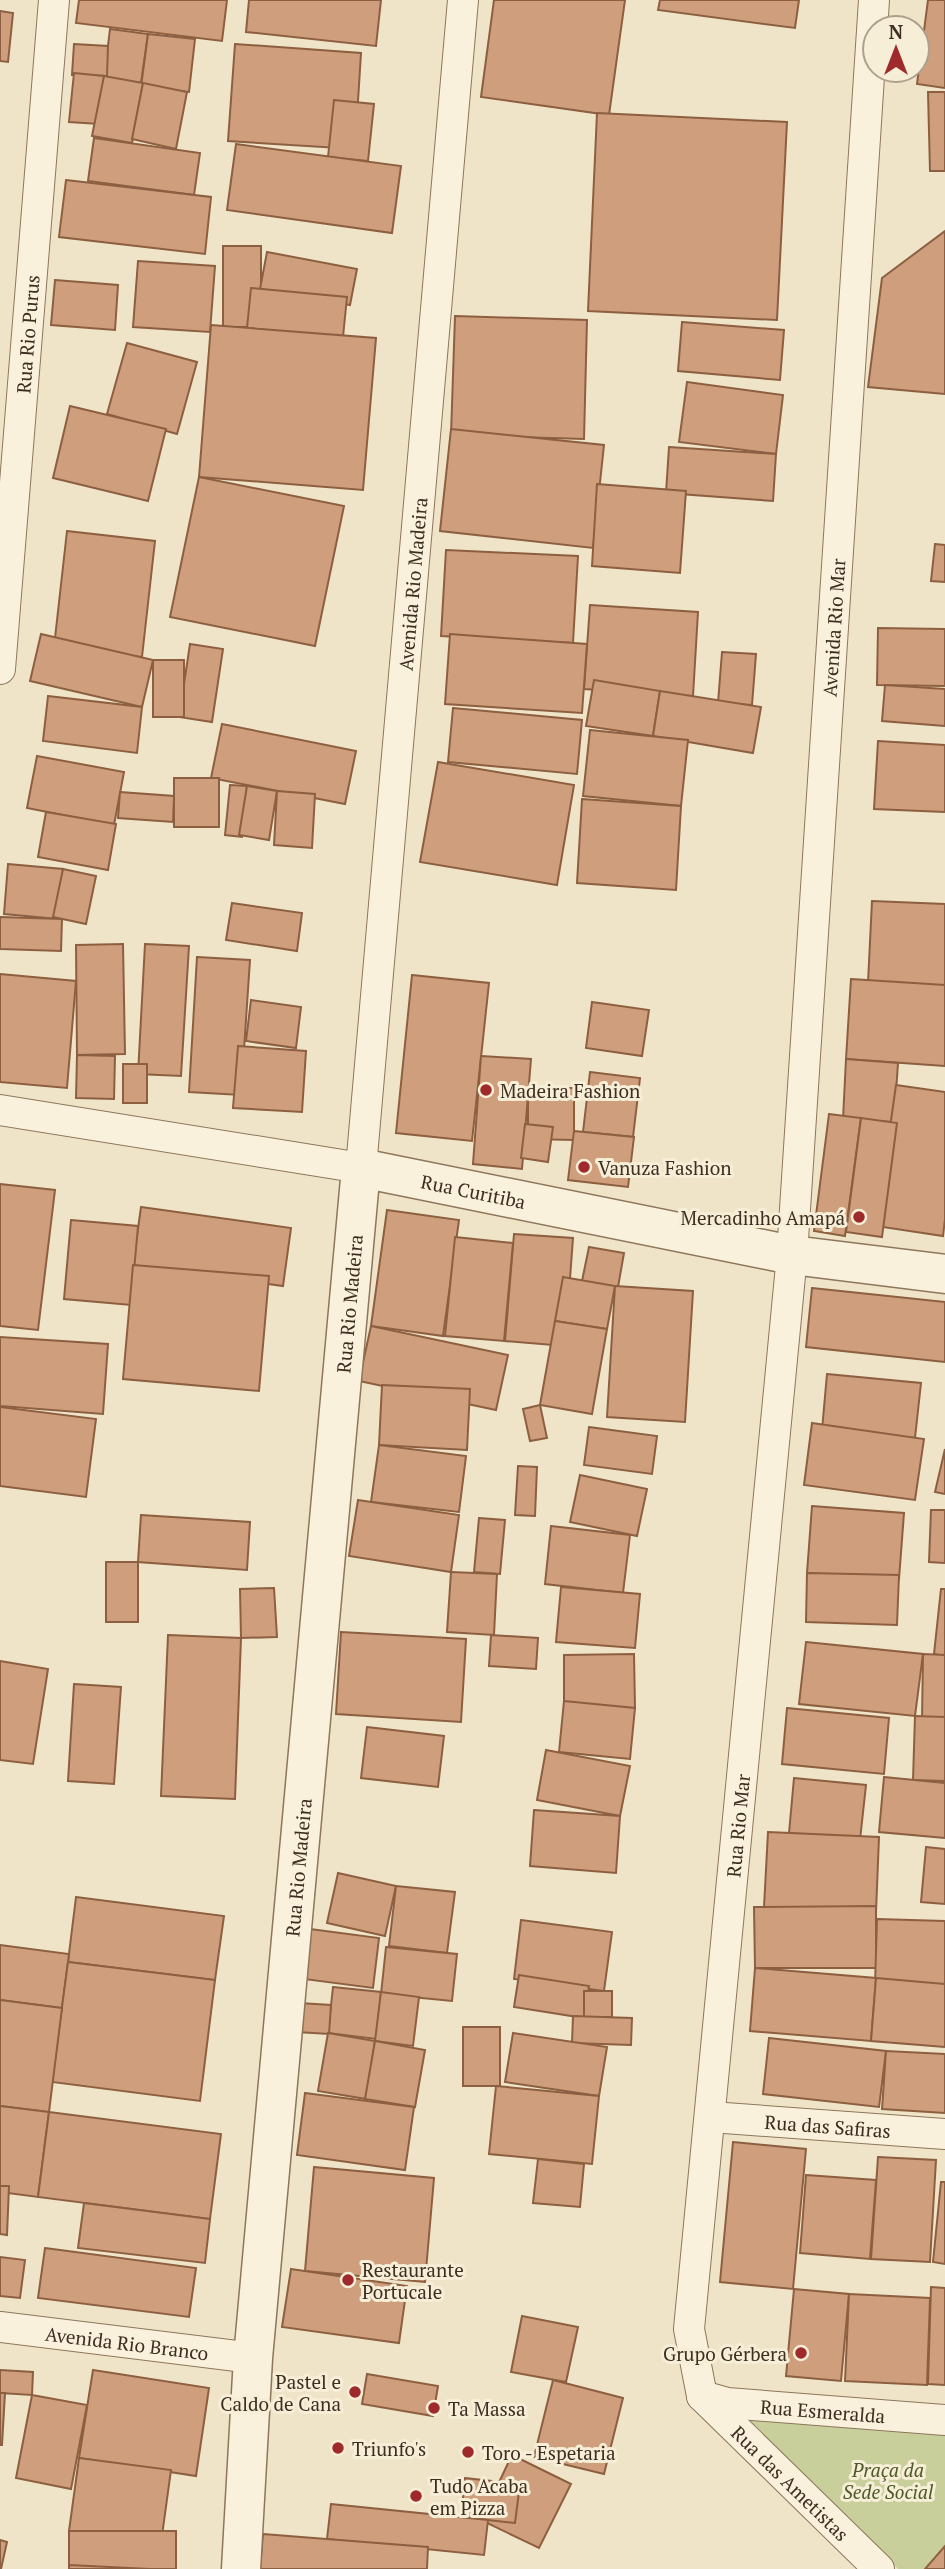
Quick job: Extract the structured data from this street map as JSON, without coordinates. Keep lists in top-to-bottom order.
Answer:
{
  "streets": {
    "street": [
      "Rua Rio Purus",
      "Avenida Rio Madeira",
      "Avenida Rio Mar",
      "Rua Curitiba",
      "Rua Rio Madeira",
      "Rua Rio Mar",
      "Rua das Safiras",
      "Avenida Rio Branco",
      "Rua Esmeralda",
      "Rua das Ametistas"
    ]
  },
  "crossings": [
    ["Avenida Rio Madeira", "Rua Curitiba"],
    ["Avenida Rio Madeira", "Rua Rio Madeira"],
    ["Avenida Rio Mar", "Rua Curitiba"],
    ["Avenida Rio Mar", "Rua Rio Mar"],
    ["Rua Curitiba", "Rua Rio Madeira"],
    ["Rua Curitiba", "Rua Rio Mar"],
    ["Rua Rio Madeira", "Avenida Rio Branco"],
    ["Rua Rio Mar", "Rua das Safiras"],
    ["Rua Rio Mar", "Rua Esmeralda"],
    ["Rua Rio Mar", "Rua das Ametistas"],
    ["Rua Esmeralda", "Rua das Ametistas"]
  ],
  "parks": ["Praça da Sede Social"],
  "places": [
    "Madeira Fashion",
    "Vanuza Fashion",
    "Mercadinho Amapá",
    "Restaurante Portucale",
    "Grupo Gérbera",
    "Pastel e Caldo de Cana",
    "Ta Massa",
    "Triunfo's",
    "Toro - Espetaria",
    "Tudo Acaba em Pizza"
  ],
  "north": "top"
}
